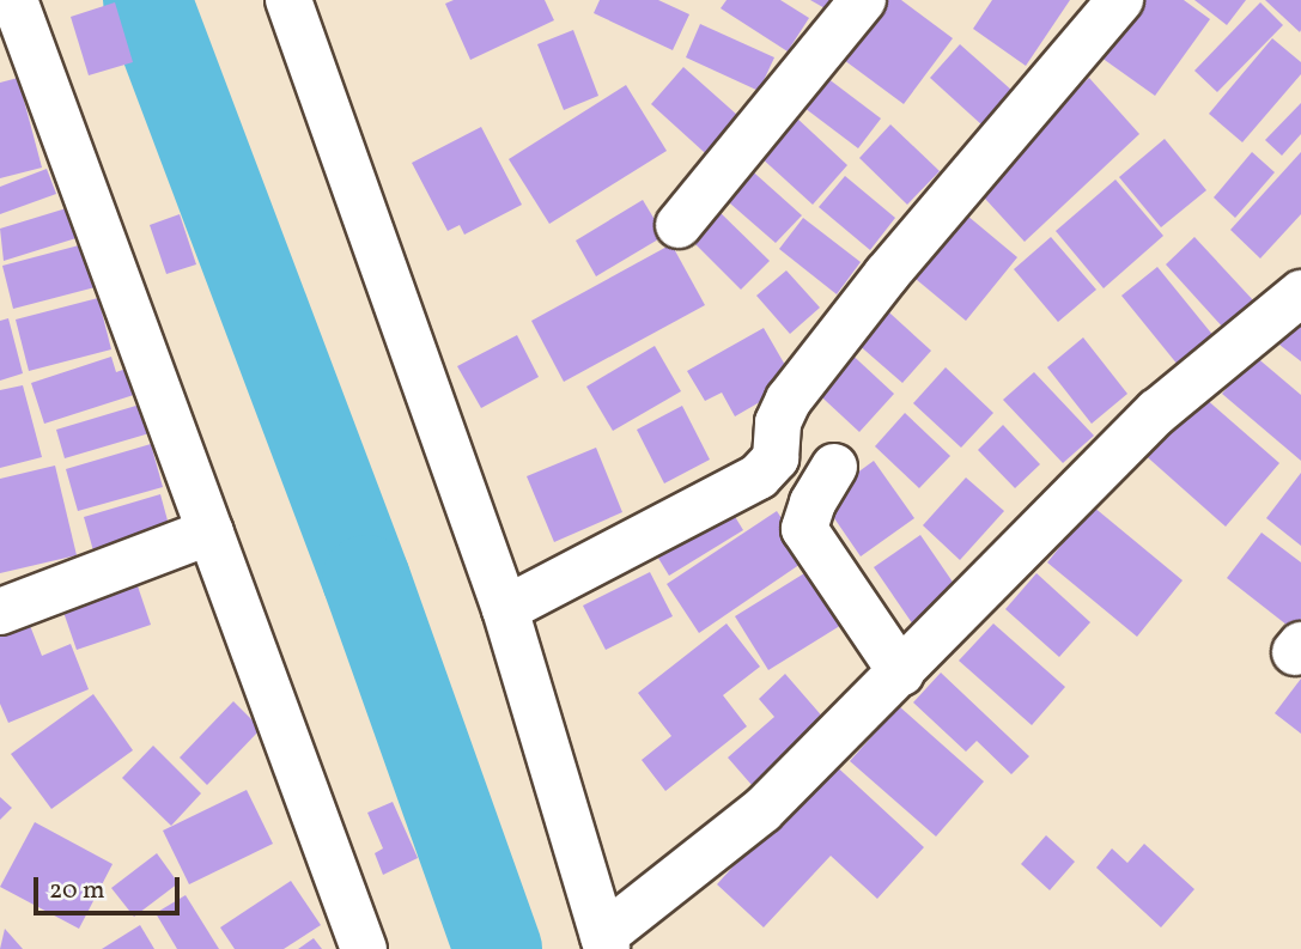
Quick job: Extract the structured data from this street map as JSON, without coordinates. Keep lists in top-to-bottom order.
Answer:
{
  "scale_bar": "20 m"
}
